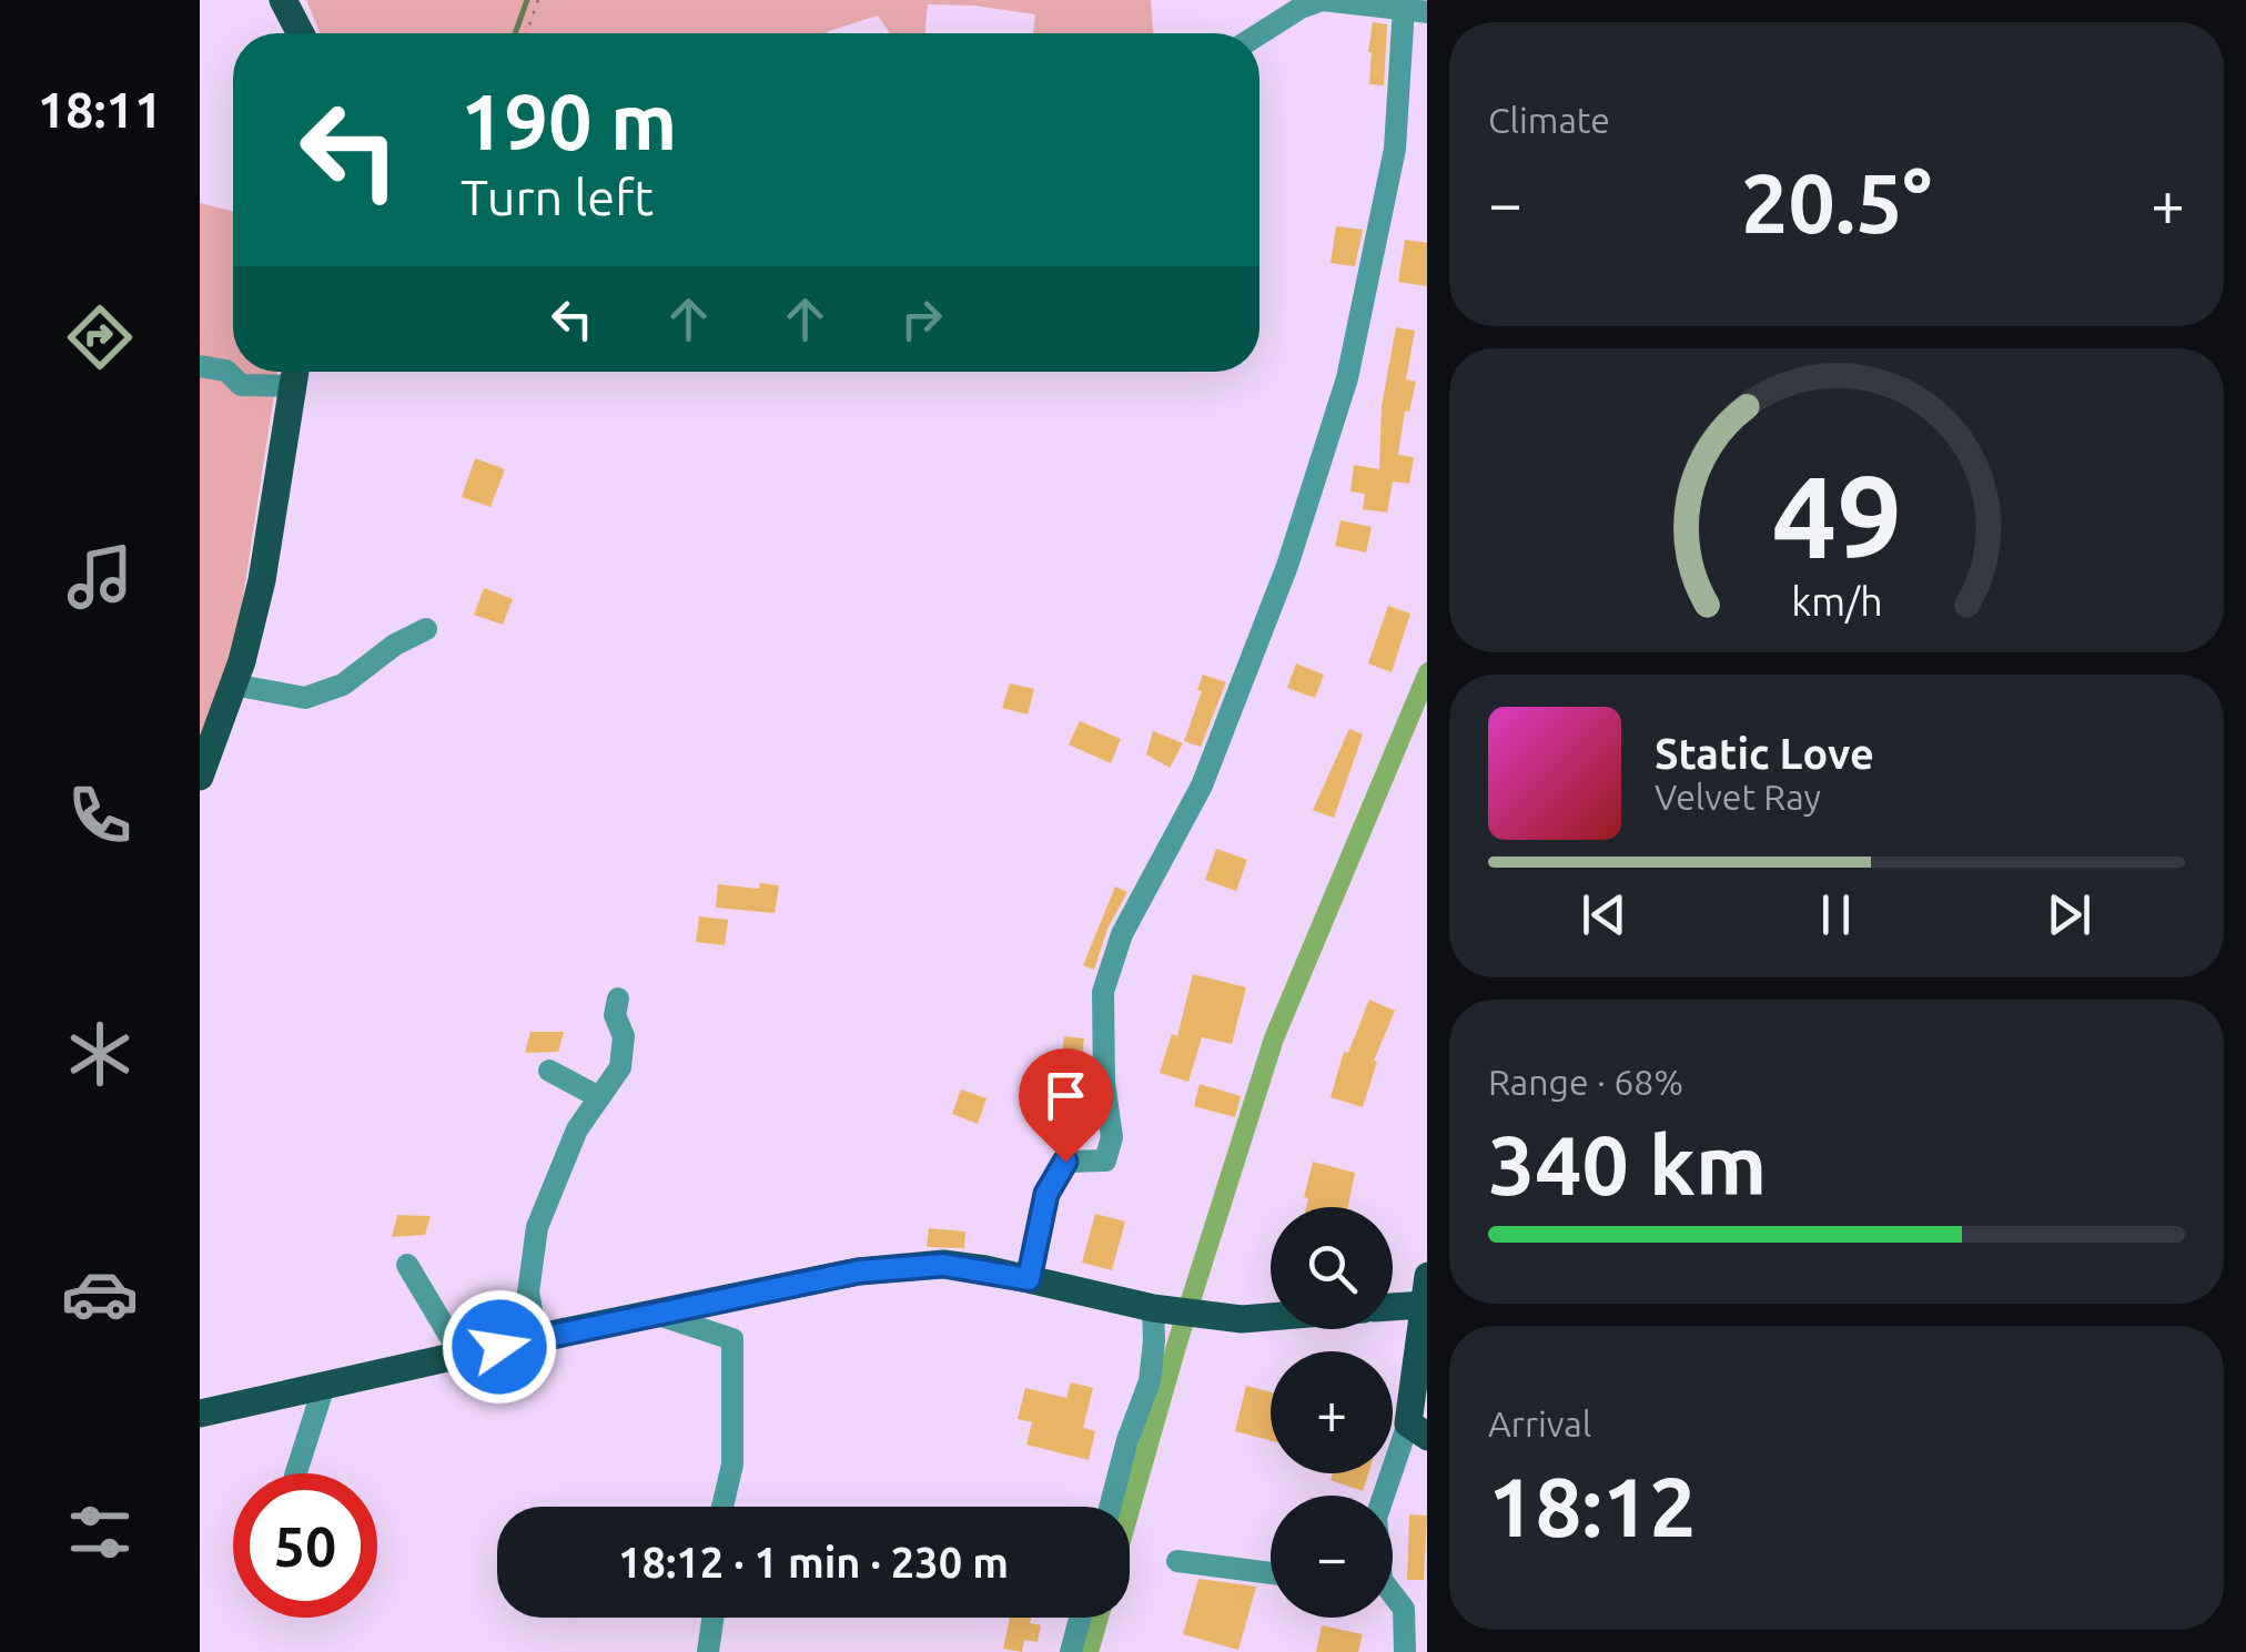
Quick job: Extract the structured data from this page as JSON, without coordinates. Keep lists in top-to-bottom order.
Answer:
{
  "page": {
    "tabs": "18:11",
    "tile": [
      "Climate",
      ["Range · 68%", "340 km"],
      ["Arrival", "18:12"]
    ],
    "turn": ["190 m", "Turn left"],
    "heat": ["−", "20.5°", "+"],
    "song": ["Static Love", "Velvet Ray"],
    "map_buttons": ["+", "−"],
    "limit": "50",
    "trip": "18:12 · 1 min · 230 m",
    "gauge": ["49", "km/h"]
  }
}
